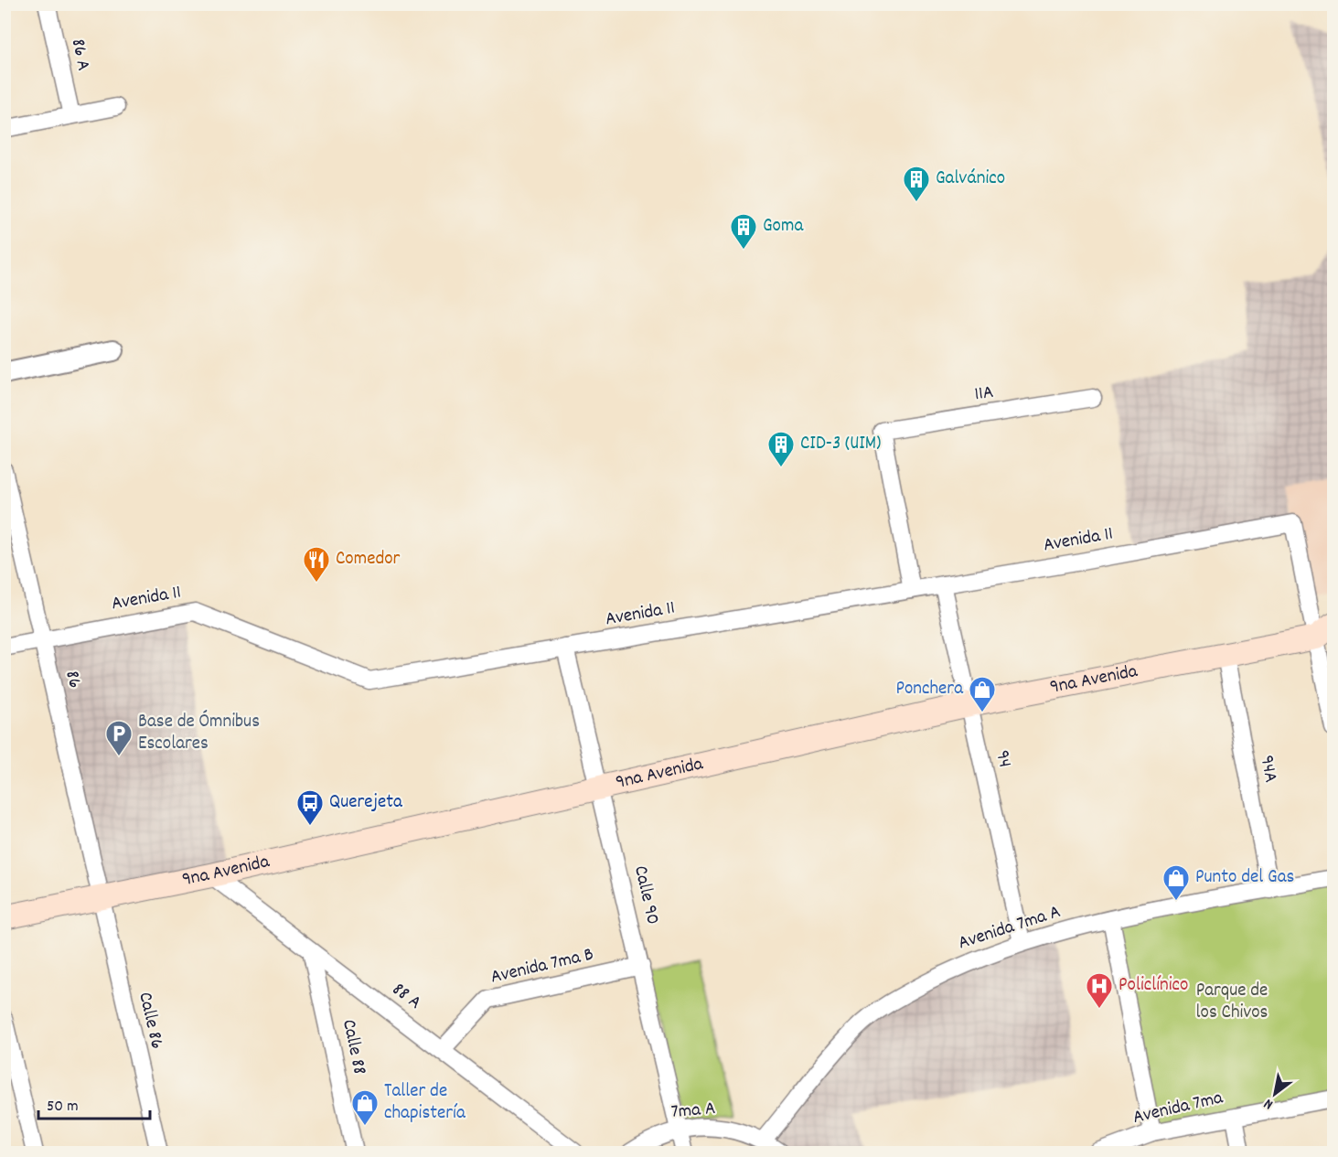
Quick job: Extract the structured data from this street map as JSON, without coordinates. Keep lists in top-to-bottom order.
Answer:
{
  "streets": {
    "main road": ["9na Avenida"],
    "street": [
      "86 A",
      "11A",
      "Avenida 11",
      "86",
      "94",
      "94A",
      "Calle 90",
      "Avenida 7ma A",
      "Avenida 7ma B",
      "88 A",
      "Calle 86",
      "Calle 88",
      "Avenida 7ma",
      "7ma A"
    ]
  },
  "crossings": [
    ["11A", "Avenida 11"],
    ["Avenida 11", "86"],
    ["Avenida 11", "9na Avenida"],
    ["Avenida 11", "94"],
    ["Avenida 11", "Calle 90"],
    ["86", "9na Avenida"],
    ["86", "Calle 86"],
    ["9na Avenida", "94"],
    ["9na Avenida", "94A"],
    ["9na Avenida", "Calle 90"],
    ["9na Avenida", "88 A"],
    ["9na Avenida", "Calle 86"],
    ["94", "Avenida 7ma A"],
    ["94A", "Avenida 7ma A"],
    ["Calle 90", "Avenida 7ma B"],
    ["Calle 90", "7ma A"],
    ["Avenida 7ma A", "7ma A"],
    ["Avenida 7ma B", "88 A"],
    ["88 A", "Calle 88"]
  ],
  "parks": ["Parque de los Chivos"],
  "places": {
    "building": ["Galvánico", "Goma", "CID-3 (UIM)"],
    "restaurant": ["Comedor"],
    "shop": ["Ponchera", "Punto del Gas", "Taller de chapistería"],
    "parking": ["Base de Ómnibus Escolares"],
    "bus stop": ["Querejeta"],
    "hospital": ["Policlínico"]
  },
  "scale_bar": "50 m",
  "north": "bottom left"
}
